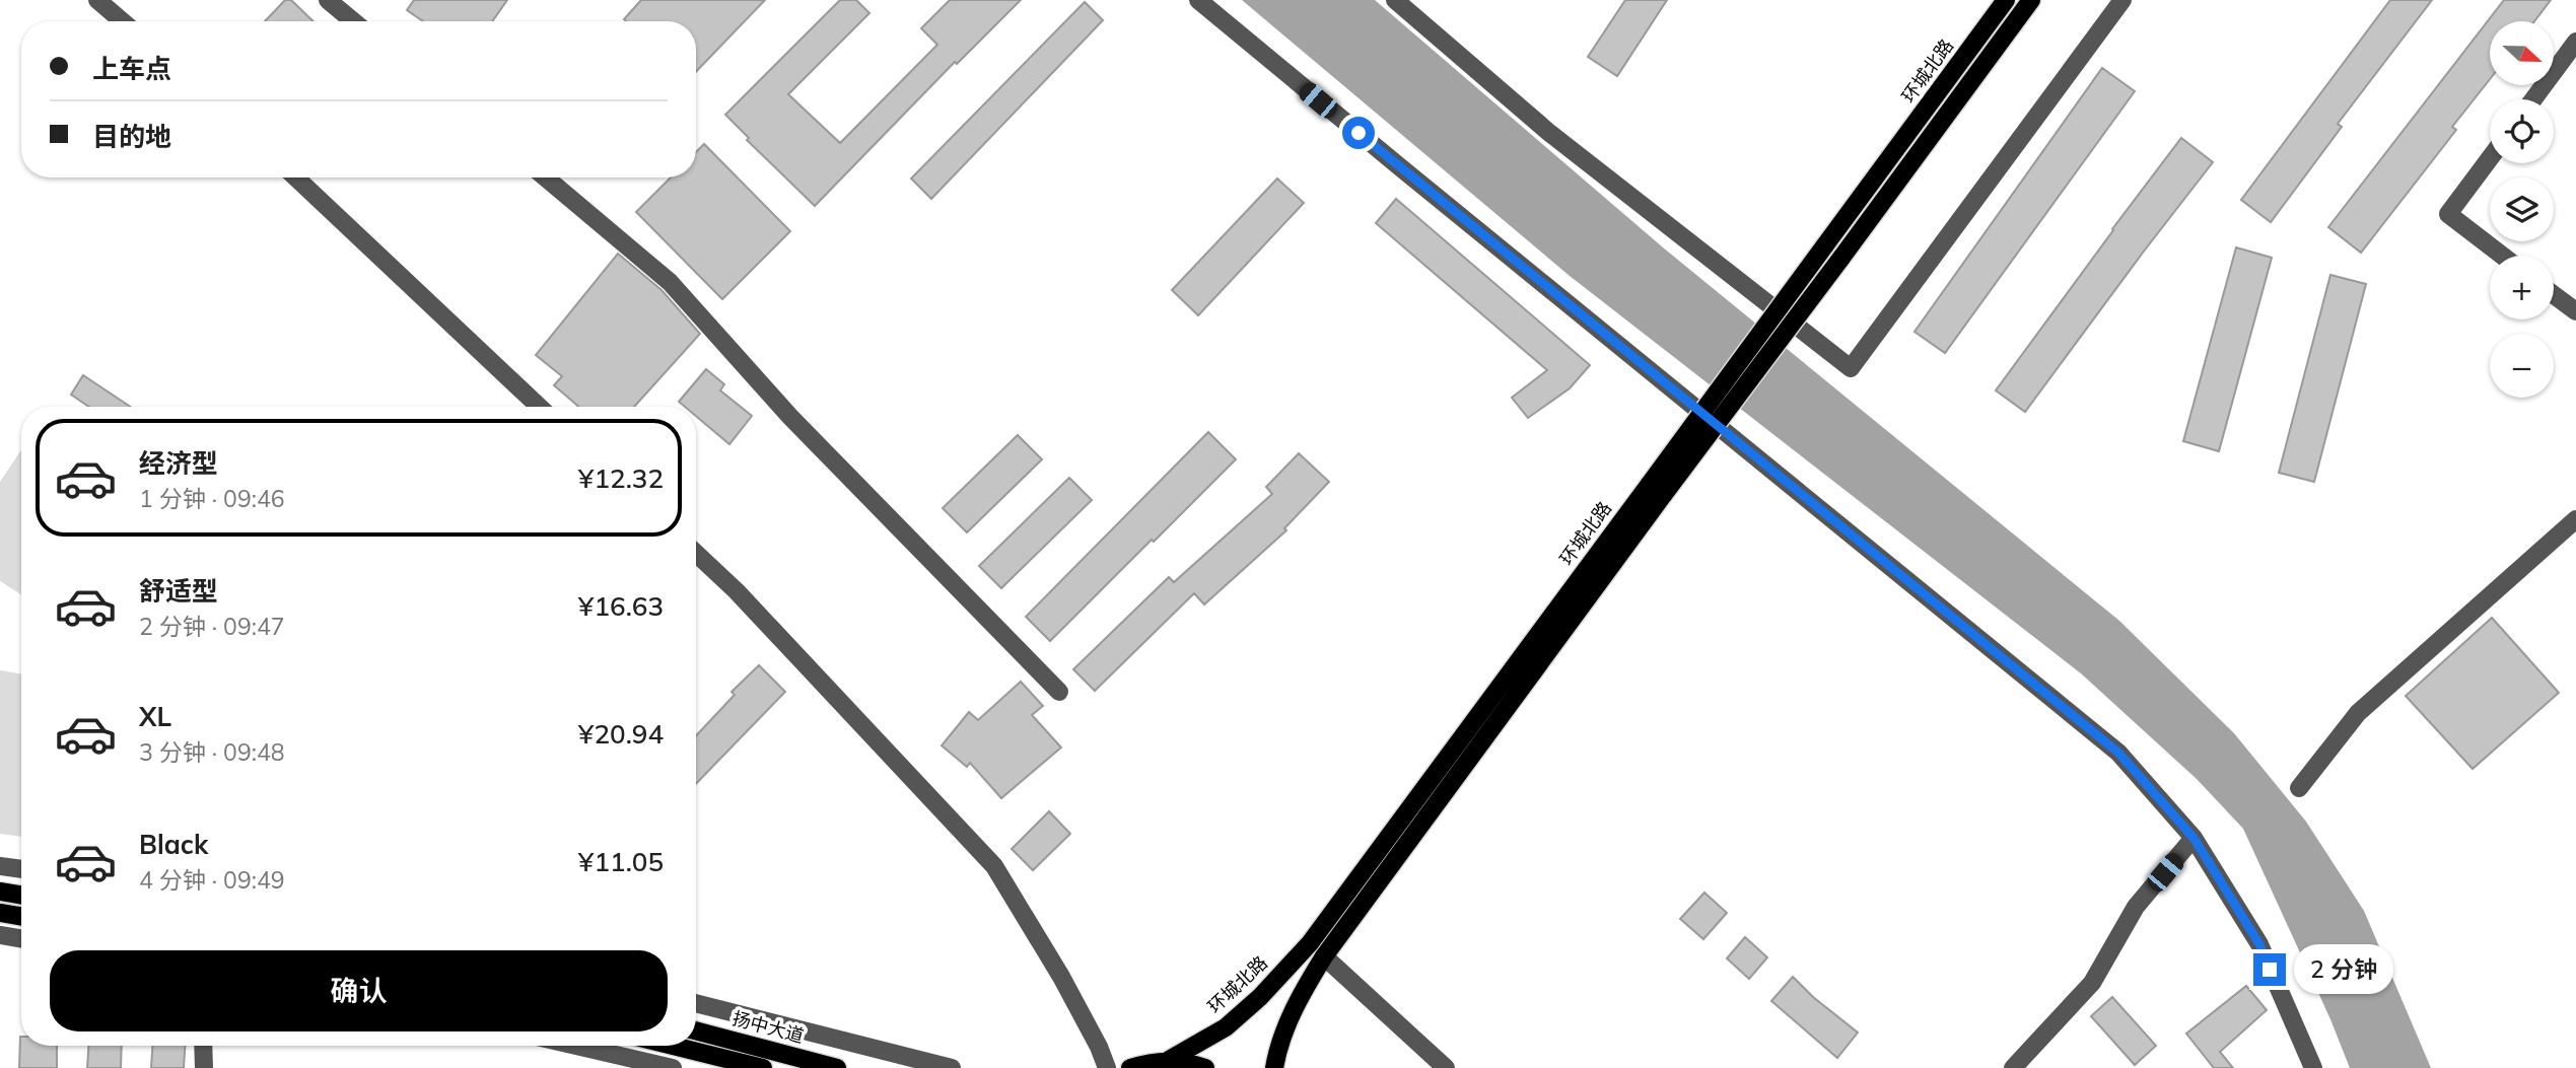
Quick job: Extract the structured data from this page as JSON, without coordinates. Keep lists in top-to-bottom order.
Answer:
{
  "streets": {
    "main road": ["环城北路", "扬中大道"]
  },
  "north": "right",
  "page": {
    "map_buttons": ["+", "−"],
    "banner": ["上车点", "目的地"],
    "list": [
      {
        "name": "经济型",
        "note": "1 分钟 · 09:46",
        "value": "¥12.32"
      },
      {
        "name": "舒适型",
        "note": "2 分钟 · 09:47",
        "value": "¥16.63"
      },
      {
        "name": "XL",
        "note": "3 分钟 · 09:48",
        "value": "¥20.94"
      },
      {
        "name": "Black",
        "note": "4 分钟 · 09:49",
        "value": "¥11.05"
      }
    ],
    "buttons": "确认",
    "bubble": "2 分钟"
  }
}
